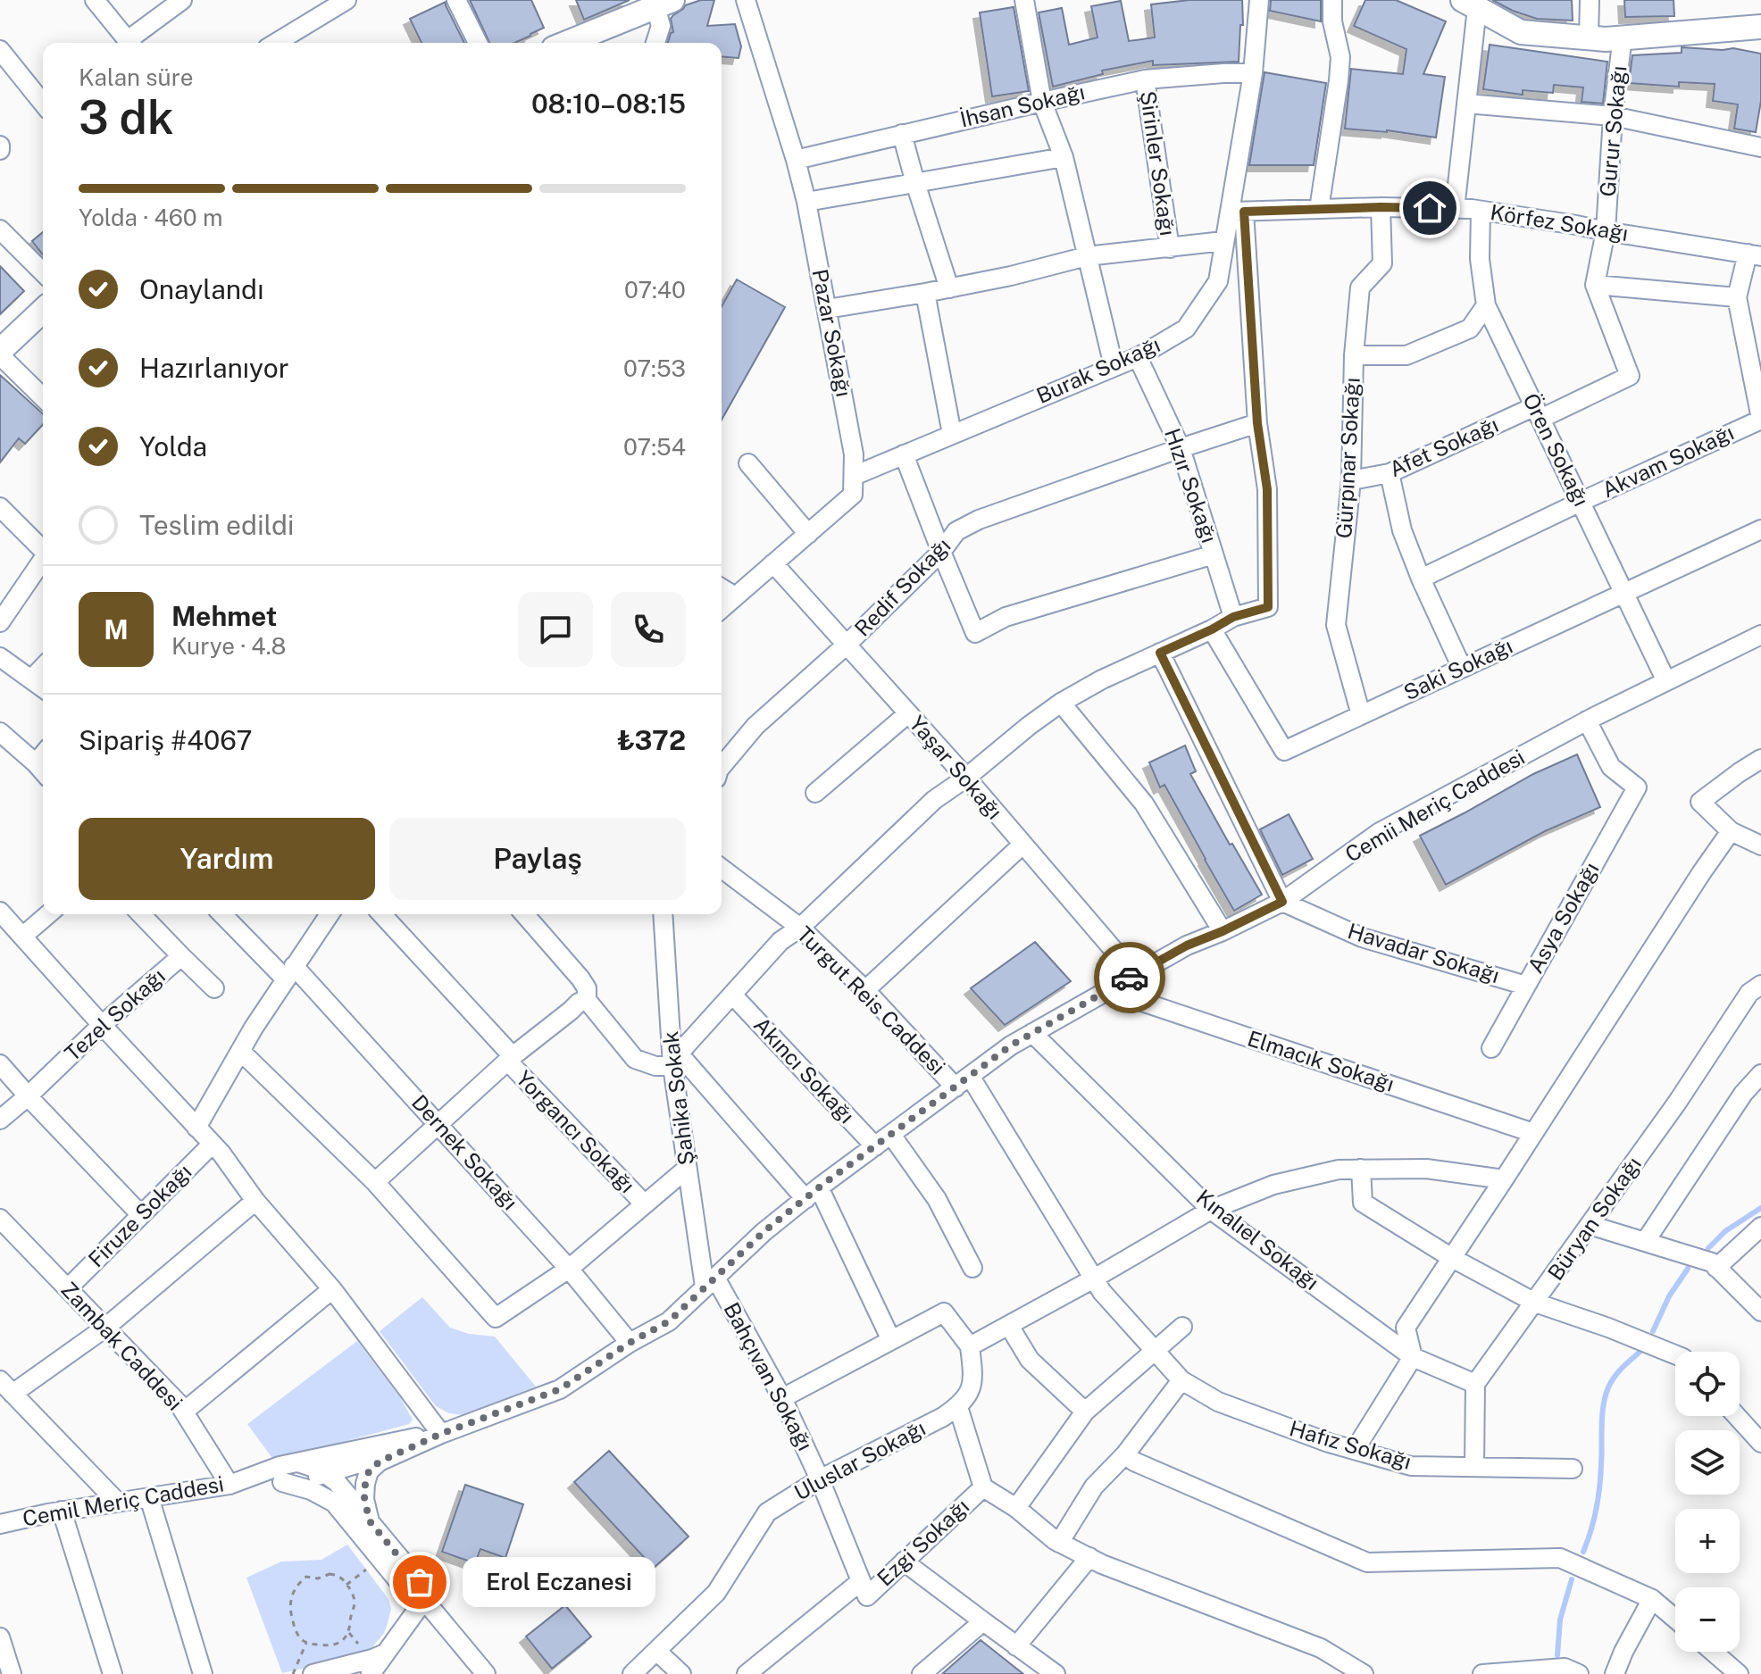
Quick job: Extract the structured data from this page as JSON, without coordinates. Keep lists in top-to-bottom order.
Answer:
{
  "streets": {
    "street": [
      "İhsan Sokağı",
      "Gurur Sokağı",
      "Şirinler Sokağı",
      "Körfez Sokağı",
      "Pazar Sokağı",
      "Burak Sokağı",
      "Afet Sokağı",
      "Ören Sokağı",
      "Gürpınar Sokağı",
      "Akvam Sokağı",
      "Hızır Sokağı",
      "Redif Sokağı",
      "Saki Sokağı",
      "Yaşar Sokağı",
      "Cemii Meriç Caddesi",
      "Asya Sokağı",
      "Havadar Sokağı",
      "Turgut Reis Caddesi",
      "Tezel Sokağı",
      "Elmacık Sokağı",
      "Akıncı Sokağı",
      "Şahika Sokak",
      "Yorgancı Sokağı",
      "Dernek Sokağı",
      "Firuze Sokağı",
      "Büryan Sokağı",
      "Kınalıel Sokağı",
      "Zambak Caddesi",
      "Bahçıvan Sokağı",
      "Hafız Sokağı",
      "Uluslar Sokağı",
      "Cemil Meriç Caddesi",
      "Ezgi Sokağı"
    ]
  },
  "crossings": [
    ["İhsan Sokağı", "Şirinler Sokağı"],
    ["İhsan Sokağı", "Pazar Sokağı"],
    ["İhsan Sokağı", "Burak Sokağı"],
    ["Gurur Sokağı", "Körfez Sokağı"],
    ["Şirinler Sokağı", "Pazar Sokağı"],
    ["Şirinler Sokağı", "Burak Sokağı"],
    ["Körfez Sokağı", "Burak Sokağı"],
    ["Körfez Sokağı", "Ören Sokağı"],
    ["Körfez Sokağı", "Gürpınar Sokağı"],
    ["Pazar Sokağı", "Burak Sokağı"],
    ["Pazar Sokağı", "Yaşar Sokağı"],
    ["Burak Sokağı", "Hızır Sokağı"],
    ["Afet Sokağı", "Ören Sokağı"],
    ["Afet Sokağı", "Gürpınar Sokağı"],
    ["Ören Sokağı", "Akvam Sokağı"],
    ["Ören Sokağı", "Saki Sokağı"],
    ["Ören Sokağı", "Cemii Meriç Caddesi"],
    ["Gürpınar Sokağı", "Saki Sokağı"],
    ["Hızır Sokağı", "Redif Sokağı"],
    ["Redif Sokağı", "Yaşar Sokağı"],
    ["Yaşar Sokağı", "Cemii Meriç Caddesi"],
    ["Cemii Meriç Caddesi", "Asya Sokağı"],
    ["Cemii Meriç Caddesi", "Havadar Sokağı"],
    ["Cemii Meriç Caddesi", "Turgut Reis Caddesi"],
    ["Cemii Meriç Caddesi", "Elmacık Sokağı"],
    ["Cemii Meriç Caddesi", "Akıncı Sokağı"],
    ["Cemii Meriç Caddesi", "Şahika Sokak"],
    ["Cemii Meriç Caddesi", "Dernek Sokağı"],
    ["Cemii Meriç Caddesi", "Kınalıel Sokağı"],
    ["Cemii Meriç Caddesi", "Bahçıvan Sokağı"],
    ["Cemii Meriç Caddesi", "Cemil Meriç Caddesi"],
    ["Asya Sokağı", "Havadar Sokağı"],
    ["Turgut Reis Caddesi", "Hafız Sokağı"],
    ["Şahika Sokak", "Bahçıvan Sokağı"],
    ["Firuze Sokağı", "Zambak Caddesi"],
    ["Büryan Sokağı", "Kınalıel Sokağı"],
    ["Zambak Caddesi", "Cemil Meriç Caddesi"],
    ["Bahçıvan Sokağı", "Uluslar Sokağı"],
    ["Bahçıvan Sokağı", "Ezgi Sokağı"]
  ],
  "places": ["Erol Eczanesi"],
  "page": {
    "heading": ["3 dk", "Kalan süre", "08:10–08:15"],
    "panel": [
      "Mehmet",
      "Kurye · 4.8",
      "Sipariş #4067",
      "₺372"
    ],
    "bar": "Yolda · 460 m",
    "list": [
      ["Onaylandı", "07:40"],
      ["Hazırlanıyor", "07:53"],
      ["Yolda", "07:54"],
      "Teslim edildi"
    ],
    "round": "M",
    "buttons": ["Yardım", "Paylaş"],
    "map_buttons": ["+", "−"],
    "bubble": "Erol Eczanesi"
  }
}
